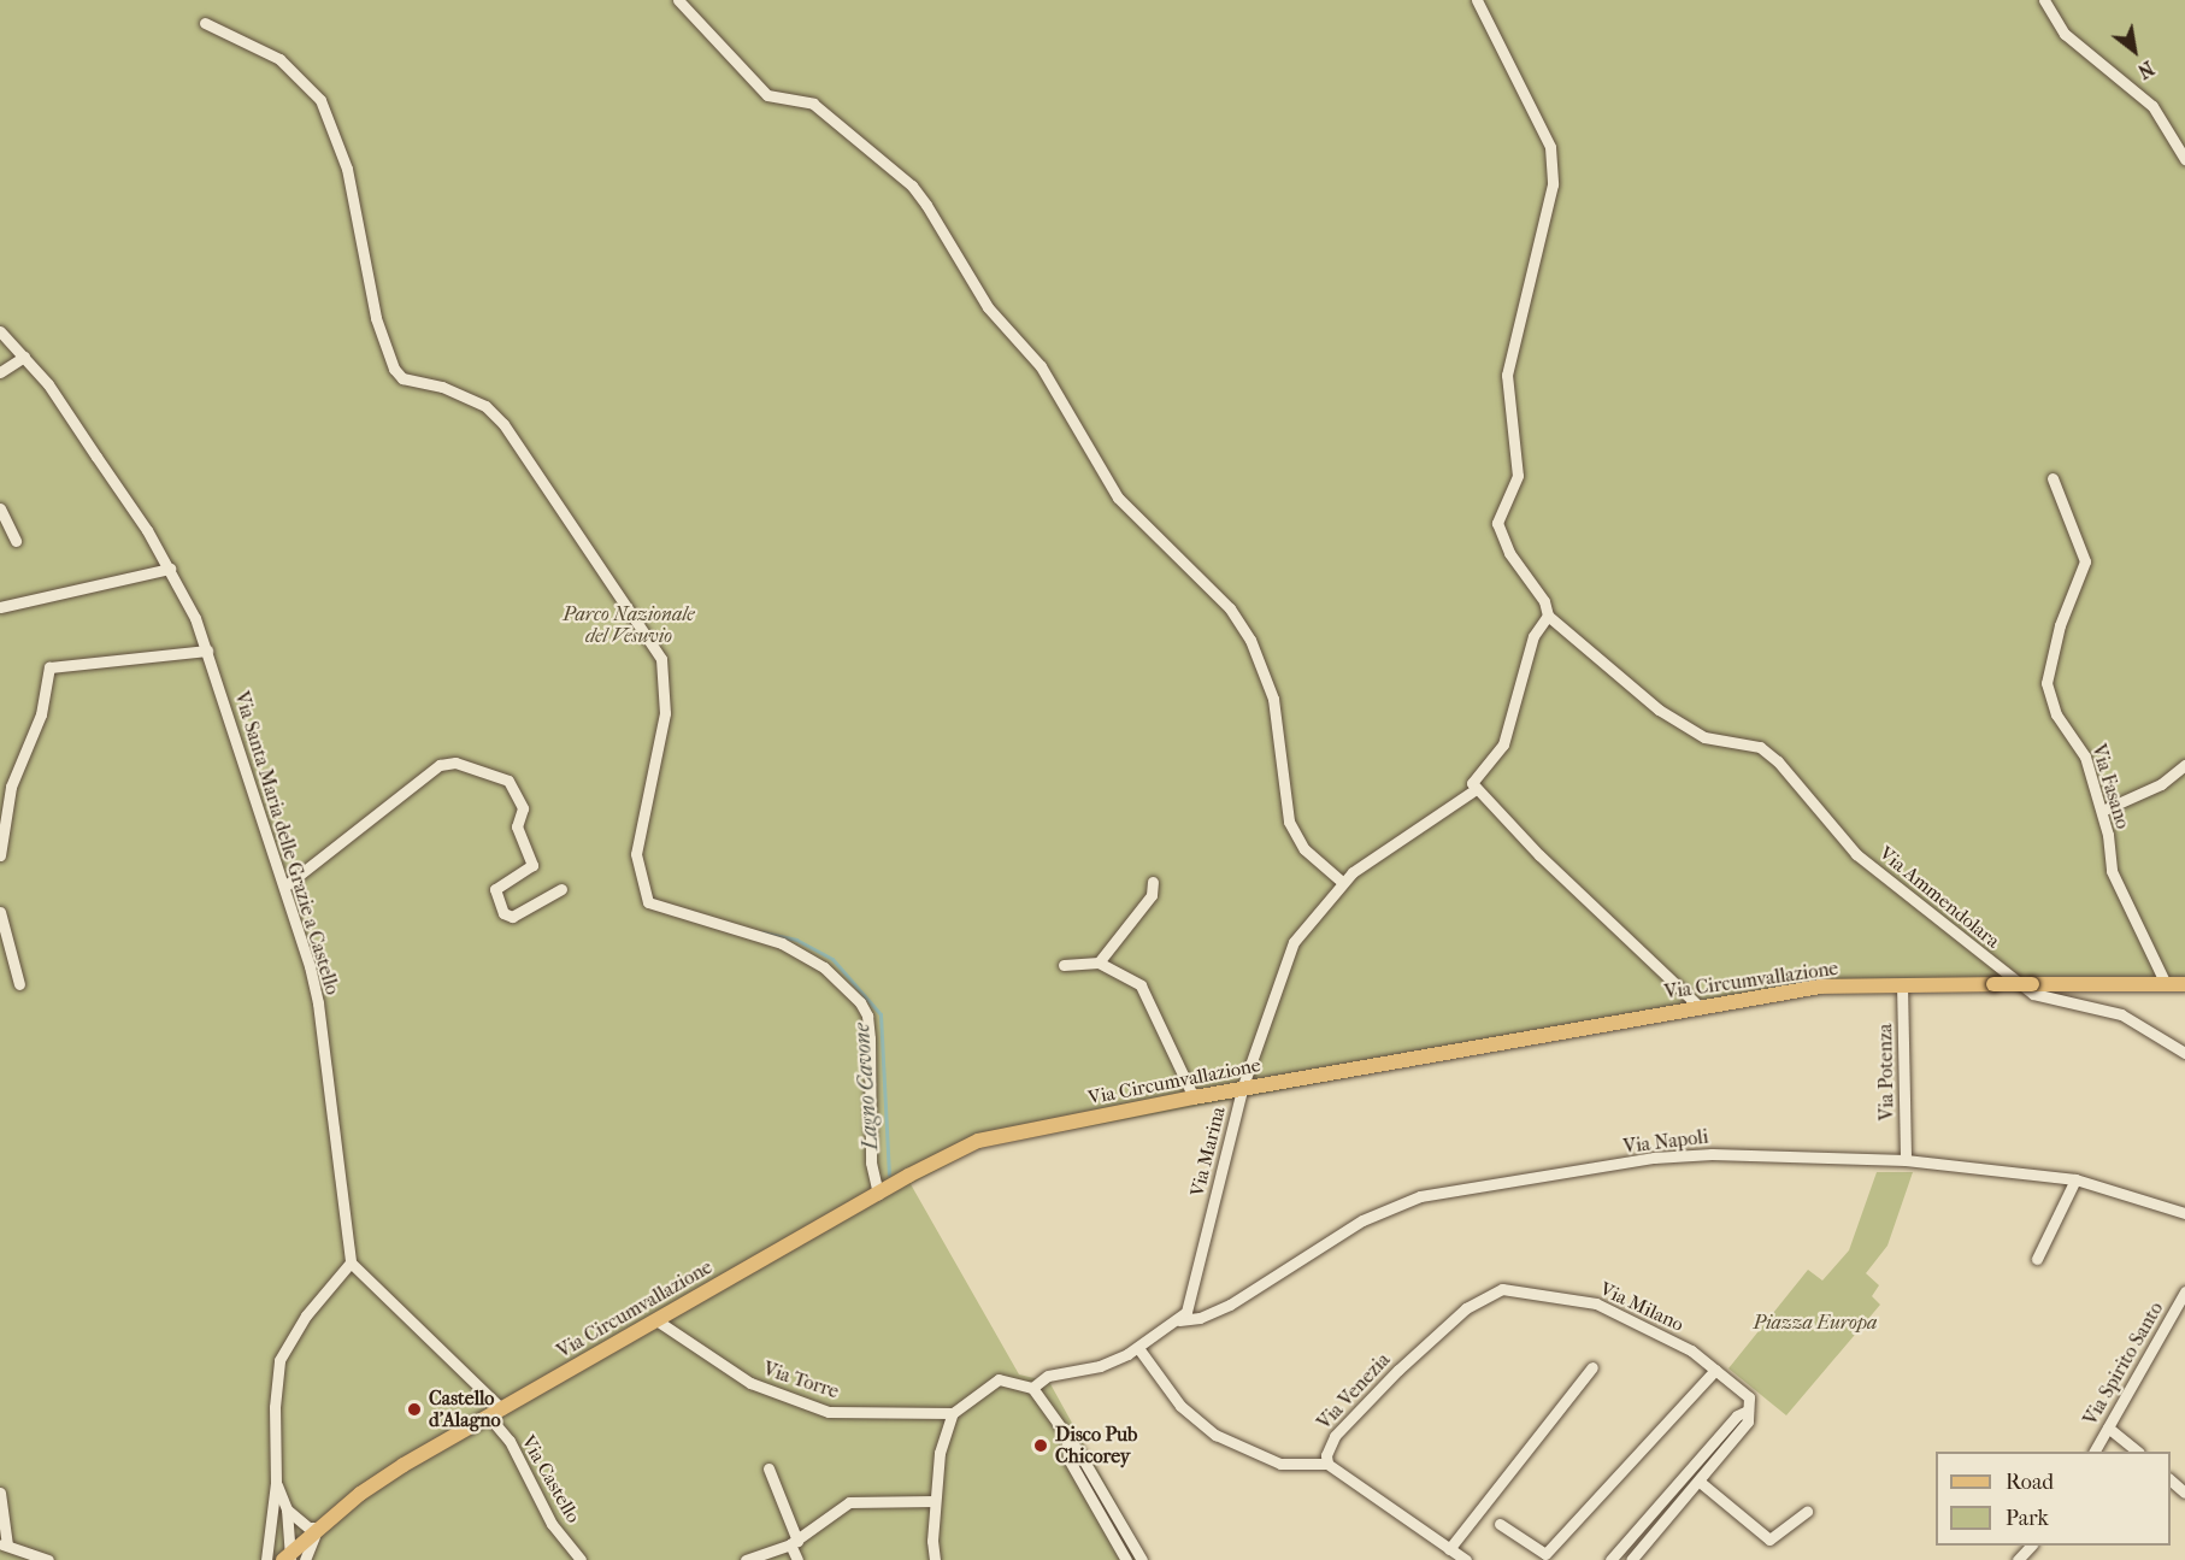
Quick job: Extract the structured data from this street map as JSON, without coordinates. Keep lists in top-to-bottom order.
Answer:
{
  "streets": {
    "main road": ["Via Circumvallazione"],
    "street": [
      "Via Fasano",
      "Via Santa Maria delle Grazie a Castello",
      "Via Ammendolara",
      "Via Potenza",
      "Via Napoli",
      "Via Marina",
      "Via Milano",
      "Via Spirito Santo",
      "Via Torre",
      "Via Venezia",
      "Via Castello"
    ]
  },
  "crossings": [
    ["Via Fasano", "Via Circumvallazione"],
    ["Via Circumvallazione", "Via Potenza"],
    ["Via Circumvallazione", "Via Marina"],
    ["Via Circumvallazione", "Via Torre"],
    ["Via Circumvallazione", "Via Castello"],
    ["Via Potenza", "Via Napoli"],
    ["Via Napoli", "Via Marina"],
    ["Via Milano", "Via Venezia"]
  ],
  "water": ["Lagno Cavone"],
  "parks": ["Parco Nazionale del Vesuvio", "Piazza Europa"],
  "places": ["Castello d'Alagno", "Disco Pub Chicorey"],
  "legend": ["Road", "Park"],
  "north": "bottom right"
}
